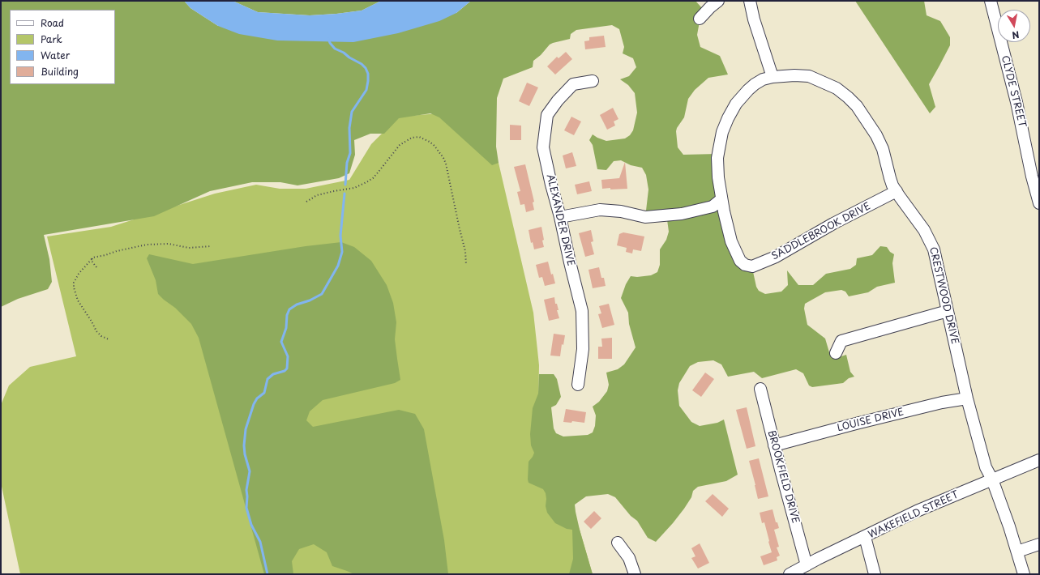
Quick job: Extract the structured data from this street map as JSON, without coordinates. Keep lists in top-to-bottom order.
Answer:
{
  "streets": {
    "street": [
      "CLYDE STREET",
      "ALEXANDER DRIVE",
      "SADDLEBROOK DRIVE",
      "CRESTWOOD DRIVE",
      "LOUISE DRIVE",
      "BROOKFIELD DRIVE",
      "WAKEFIELD STREET"
    ]
  },
  "crossings": [
    ["SADDLEBROOK DRIVE", "CRESTWOOD DRIVE"],
    ["CRESTWOOD DRIVE", "LOUISE DRIVE"],
    ["CRESTWOOD DRIVE", "WAKEFIELD STREET"],
    ["LOUISE DRIVE", "BROOKFIELD DRIVE"],
    ["BROOKFIELD DRIVE", "WAKEFIELD STREET"]
  ],
  "legend": [
    "Road",
    "Park",
    "Water",
    "Building"
  ],
  "north": "bottom"
}
